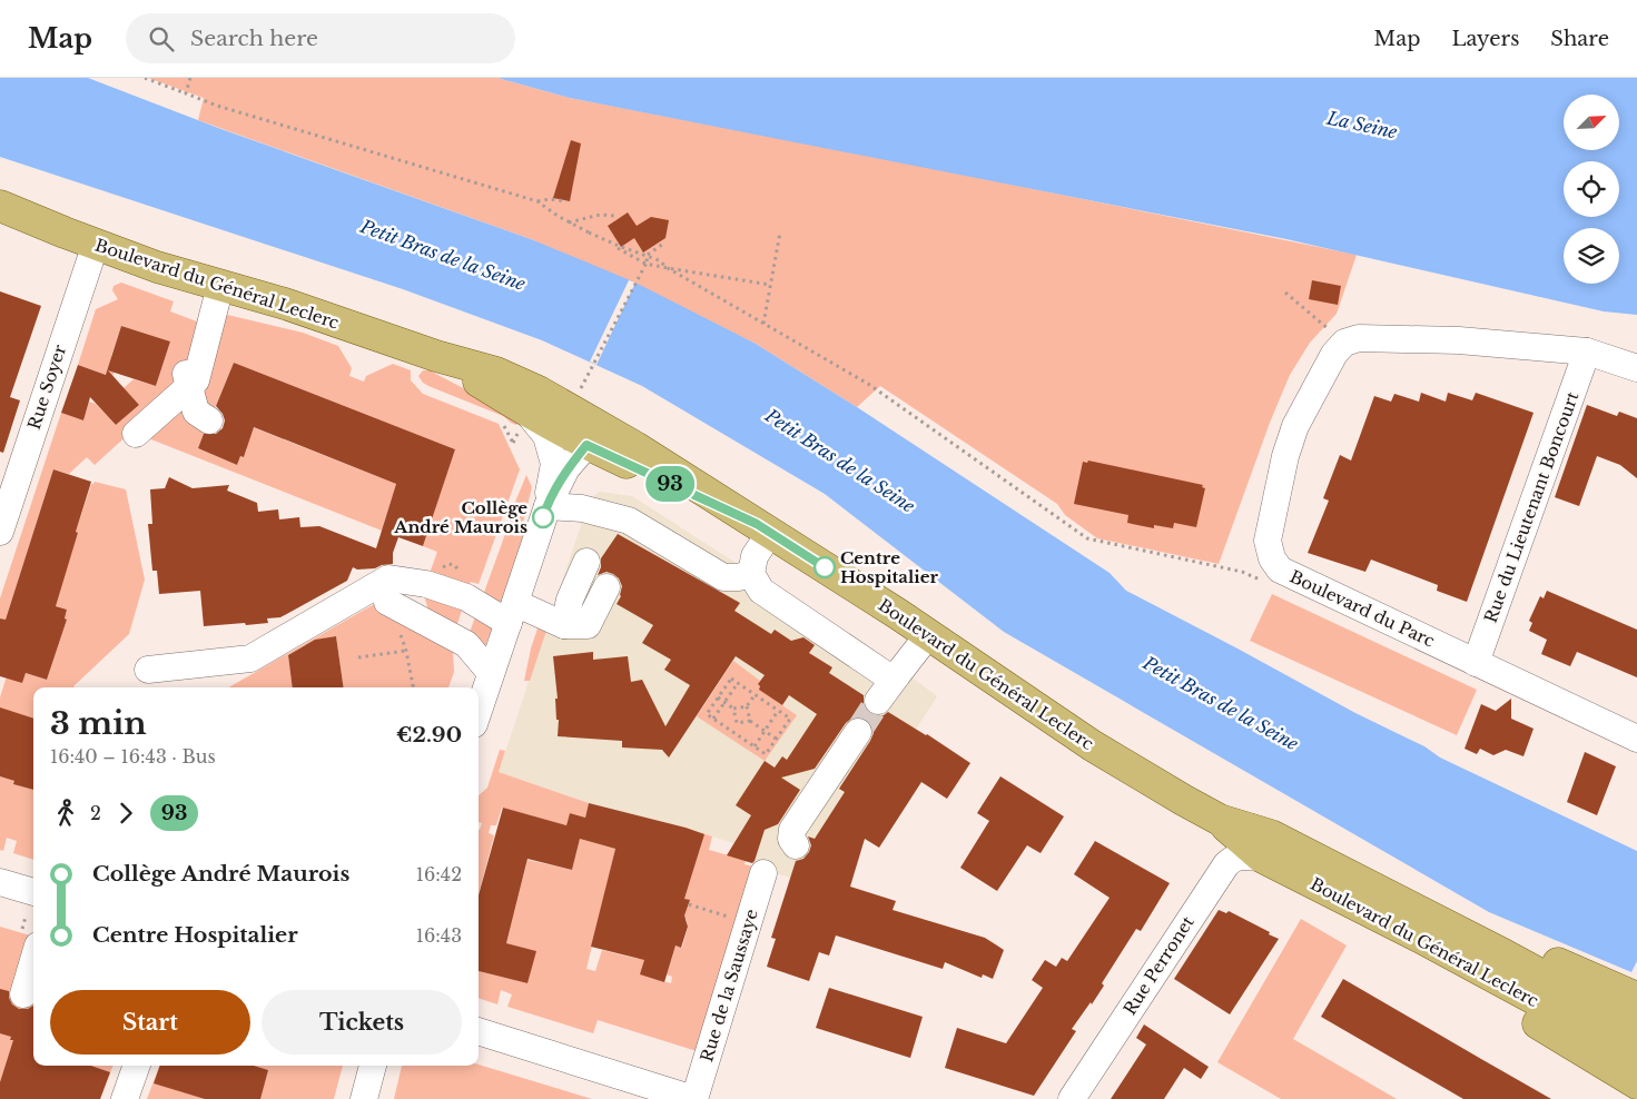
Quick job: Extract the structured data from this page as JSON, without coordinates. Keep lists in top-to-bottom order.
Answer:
{
  "streets": {
    "main road": ["Boulevard du Général Leclerc"],
    "street": [
      "Rue Soyer",
      "Rue du Lieutenant Boncourt",
      "Boulevard du Parc",
      "Rue Perronet",
      "Rue de la Saussaye"
    ]
  },
  "crossings": [
    ["Boulevard du Général Leclerc", "Rue Soyer"],
    ["Boulevard du Général Leclerc", "Rue Perronet"],
    ["Rue du Lieutenant Boncourt", "Boulevard du Parc"]
  ],
  "water": ["La Seine", "Petit Bras de la Seine"],
  "places": ["Collège André Maurois", "Centre Hospitalier"],
  "lines": ["bus line 93"],
  "north": "top right",
  "page": {
    "header": "Map",
    "search": "Search here",
    "nav": ["Map", "Layers", "Share"],
    "on_map": "93",
    "heading": ["3 min", "16:40 – 16:43 · Bus", "€2.90"],
    "legs": ["2", "93"],
    "list": [
      {
        "name": "Collège André Maurois",
        "value": "16:42"
      },
      {
        "name": "Centre Hospitalier",
        "value": "16:43"
      }
    ],
    "buttons": ["Start", "Tickets"]
  }
}
